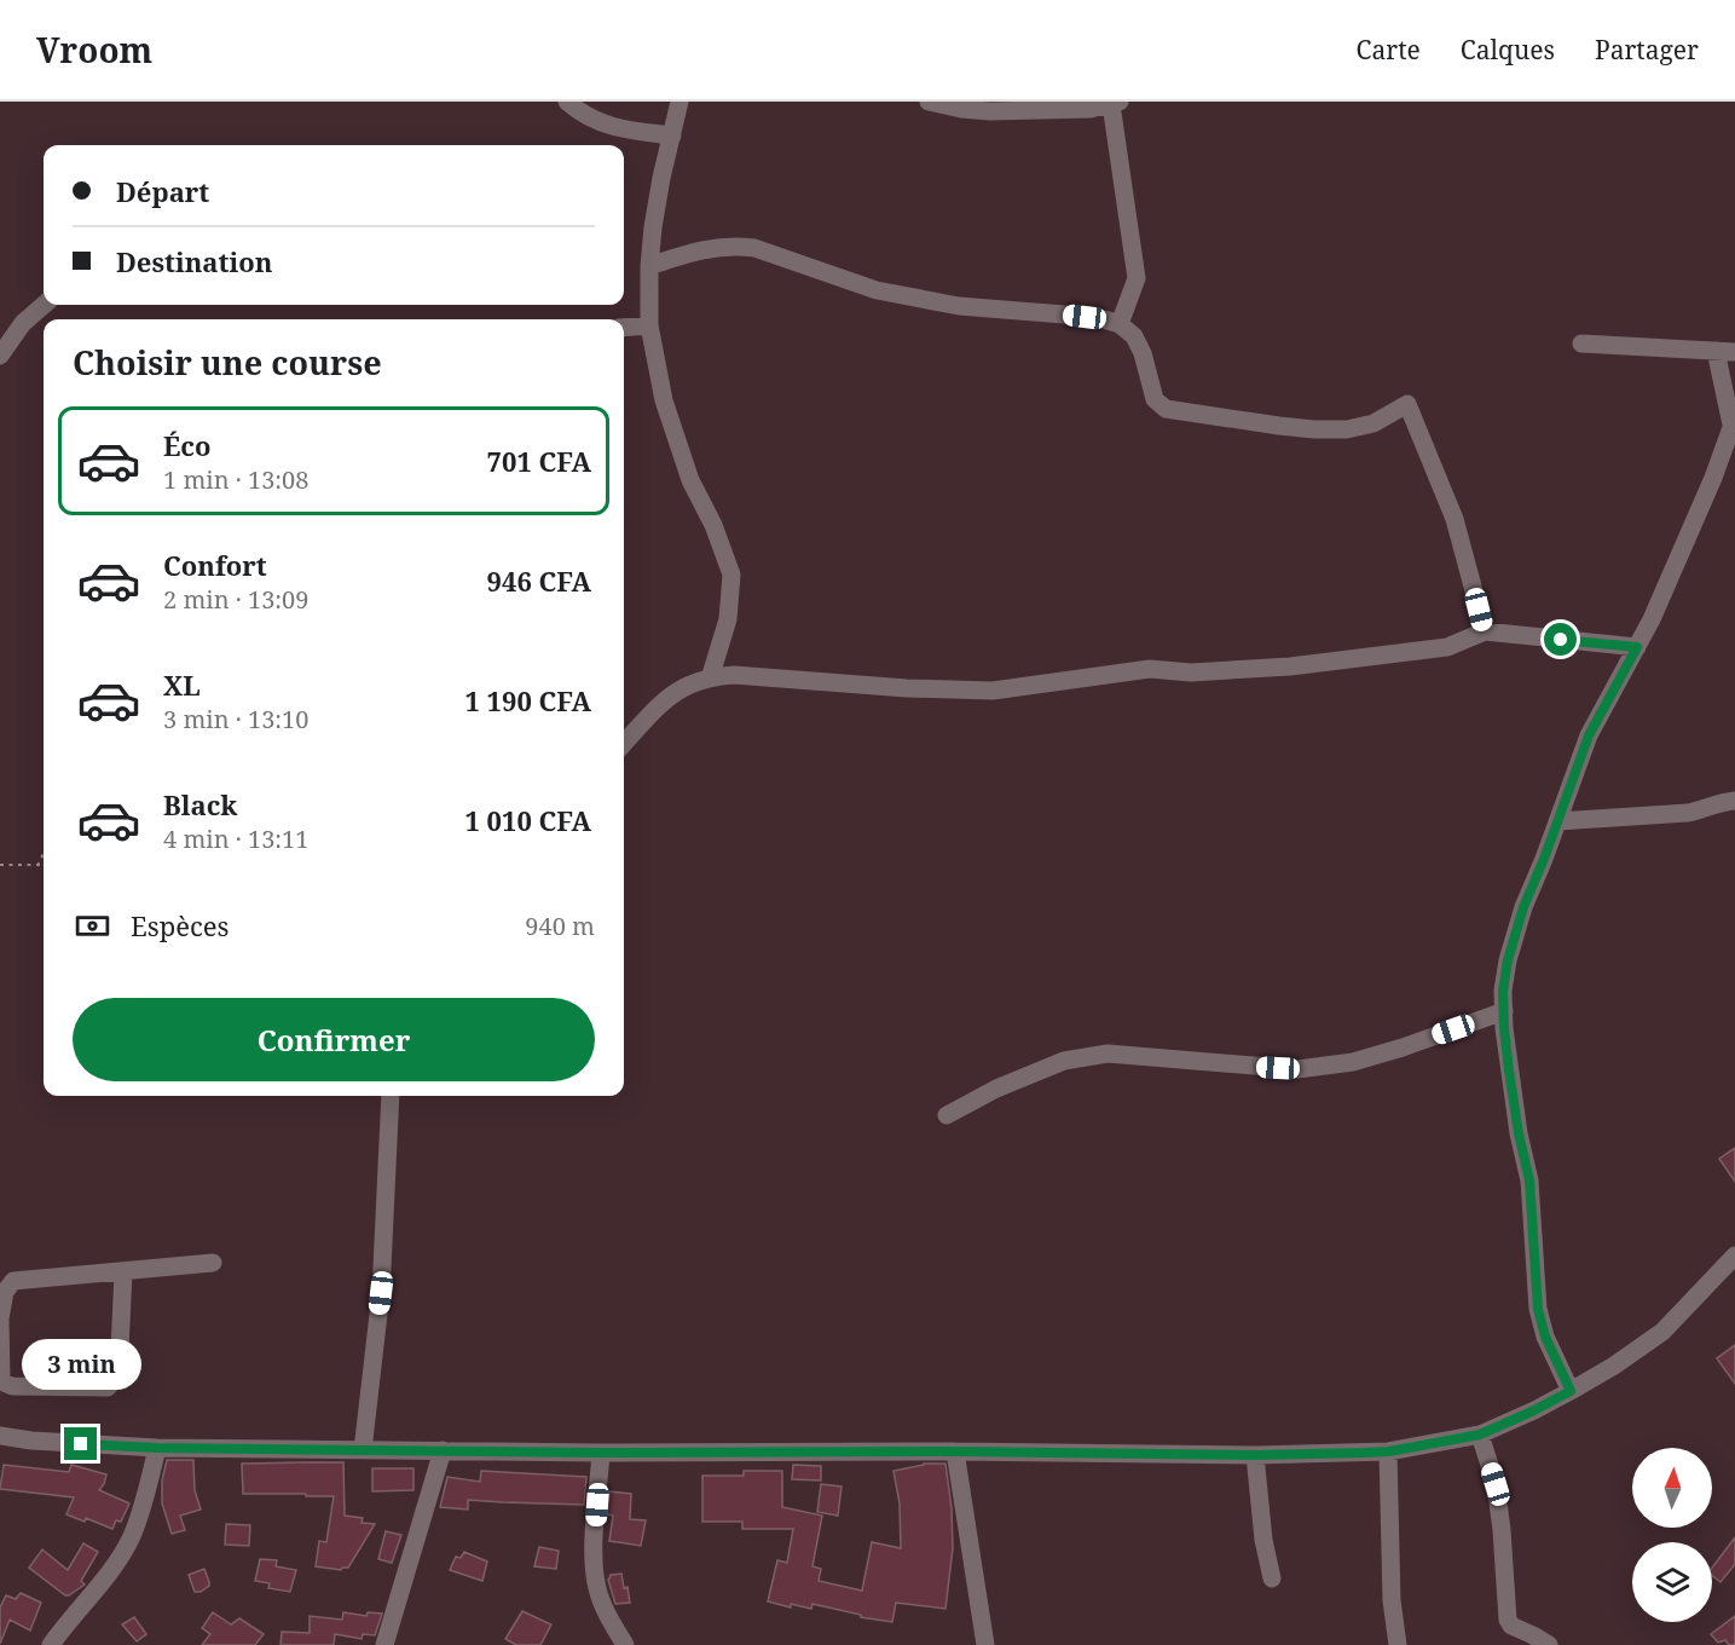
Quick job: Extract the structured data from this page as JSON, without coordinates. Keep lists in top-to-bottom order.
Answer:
{
  "north": "top",
  "page": {
    "header": "Vroom",
    "nav": ["Carte", "Calques", "Partager"],
    "banner": ["Départ", "Destination"],
    "heading": "Choisir une course",
    "list": [
      {
        "name": "Éco",
        "note": "1 min · 13:08",
        "value": "701 CFA"
      },
      {
        "name": "Confort",
        "note": "2 min · 13:09",
        "value": "946 CFA"
      },
      {
        "name": "XL",
        "note": "3 min · 13:10",
        "value": "1 190 CFA"
      },
      {
        "name": "Black",
        "note": "4 min · 13:11",
        "value": "1 010 CFA"
      }
    ],
    "pay": ["Espèces", "940 m"],
    "buttons": "Confirmer",
    "bubble": "3 min"
  }
}
